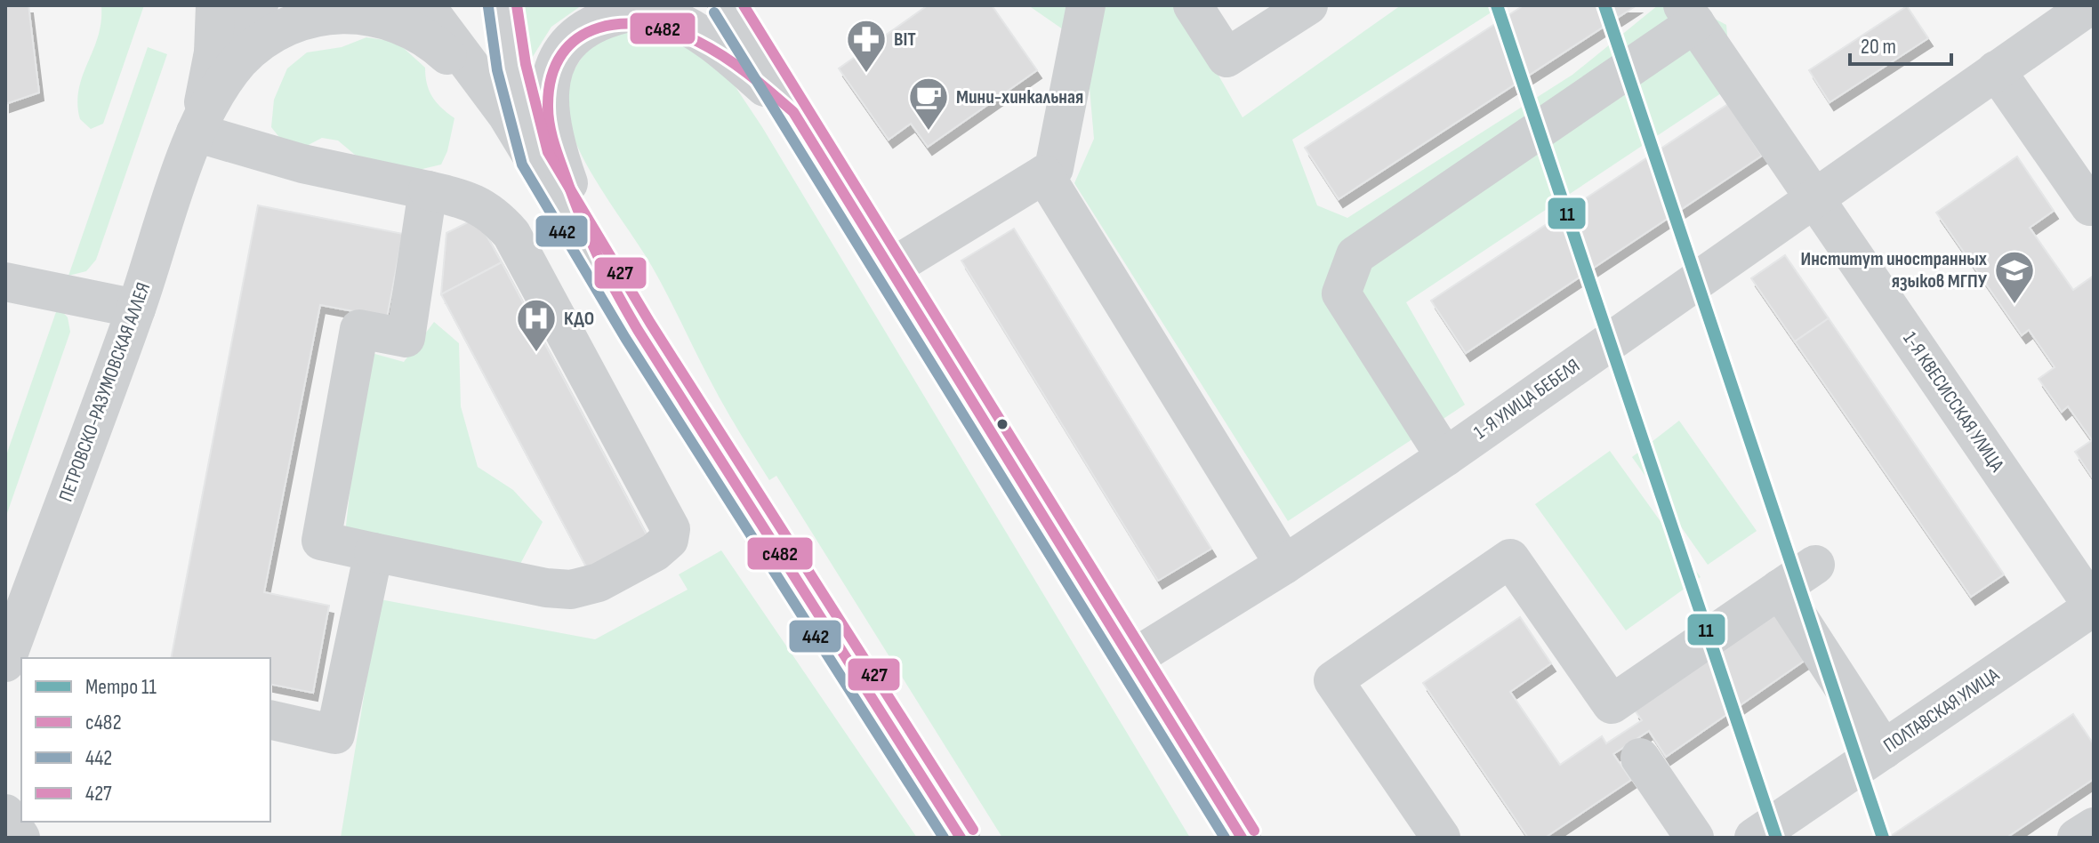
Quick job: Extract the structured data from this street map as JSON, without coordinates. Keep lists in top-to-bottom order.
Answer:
{
  "streets": {
    "street": [
      "ПЕТРОВСКО-РАЗУМОВСКАЯ АЛЛЕЯ",
      "1-Я УЛИЦА БЕБЕЛЯ",
      "1-Я КВЕСИССКАЯ УЛИЦА",
      "ПОЛТАВСКАЯ УЛИЦА"
    ]
  },
  "crossings": [
    ["1-Я УЛИЦА БЕБЕЛЯ", "1-Я КВЕСИССКАЯ УЛИЦА"],
    ["1-Я КВЕСИССКАЯ УЛИЦА", "ПОЛТАВСКАЯ УЛИЦА"]
  ],
  "places": {
    "pharmacy": ["BIT"],
    "cafe": ["Мини-хинкальная"],
    "school or university": ["Институт иностранных языков МГПУ"],
    "hospital": ["КДО"]
  },
  "lines": [
    "metro line 11",
    "transit line 427",
    "transit line 442",
    "transit line с482"
  ],
  "legend": [
    "Метро 11",
    "с482",
    "442",
    "427"
  ],
  "scale_bar": "20 m"
}
